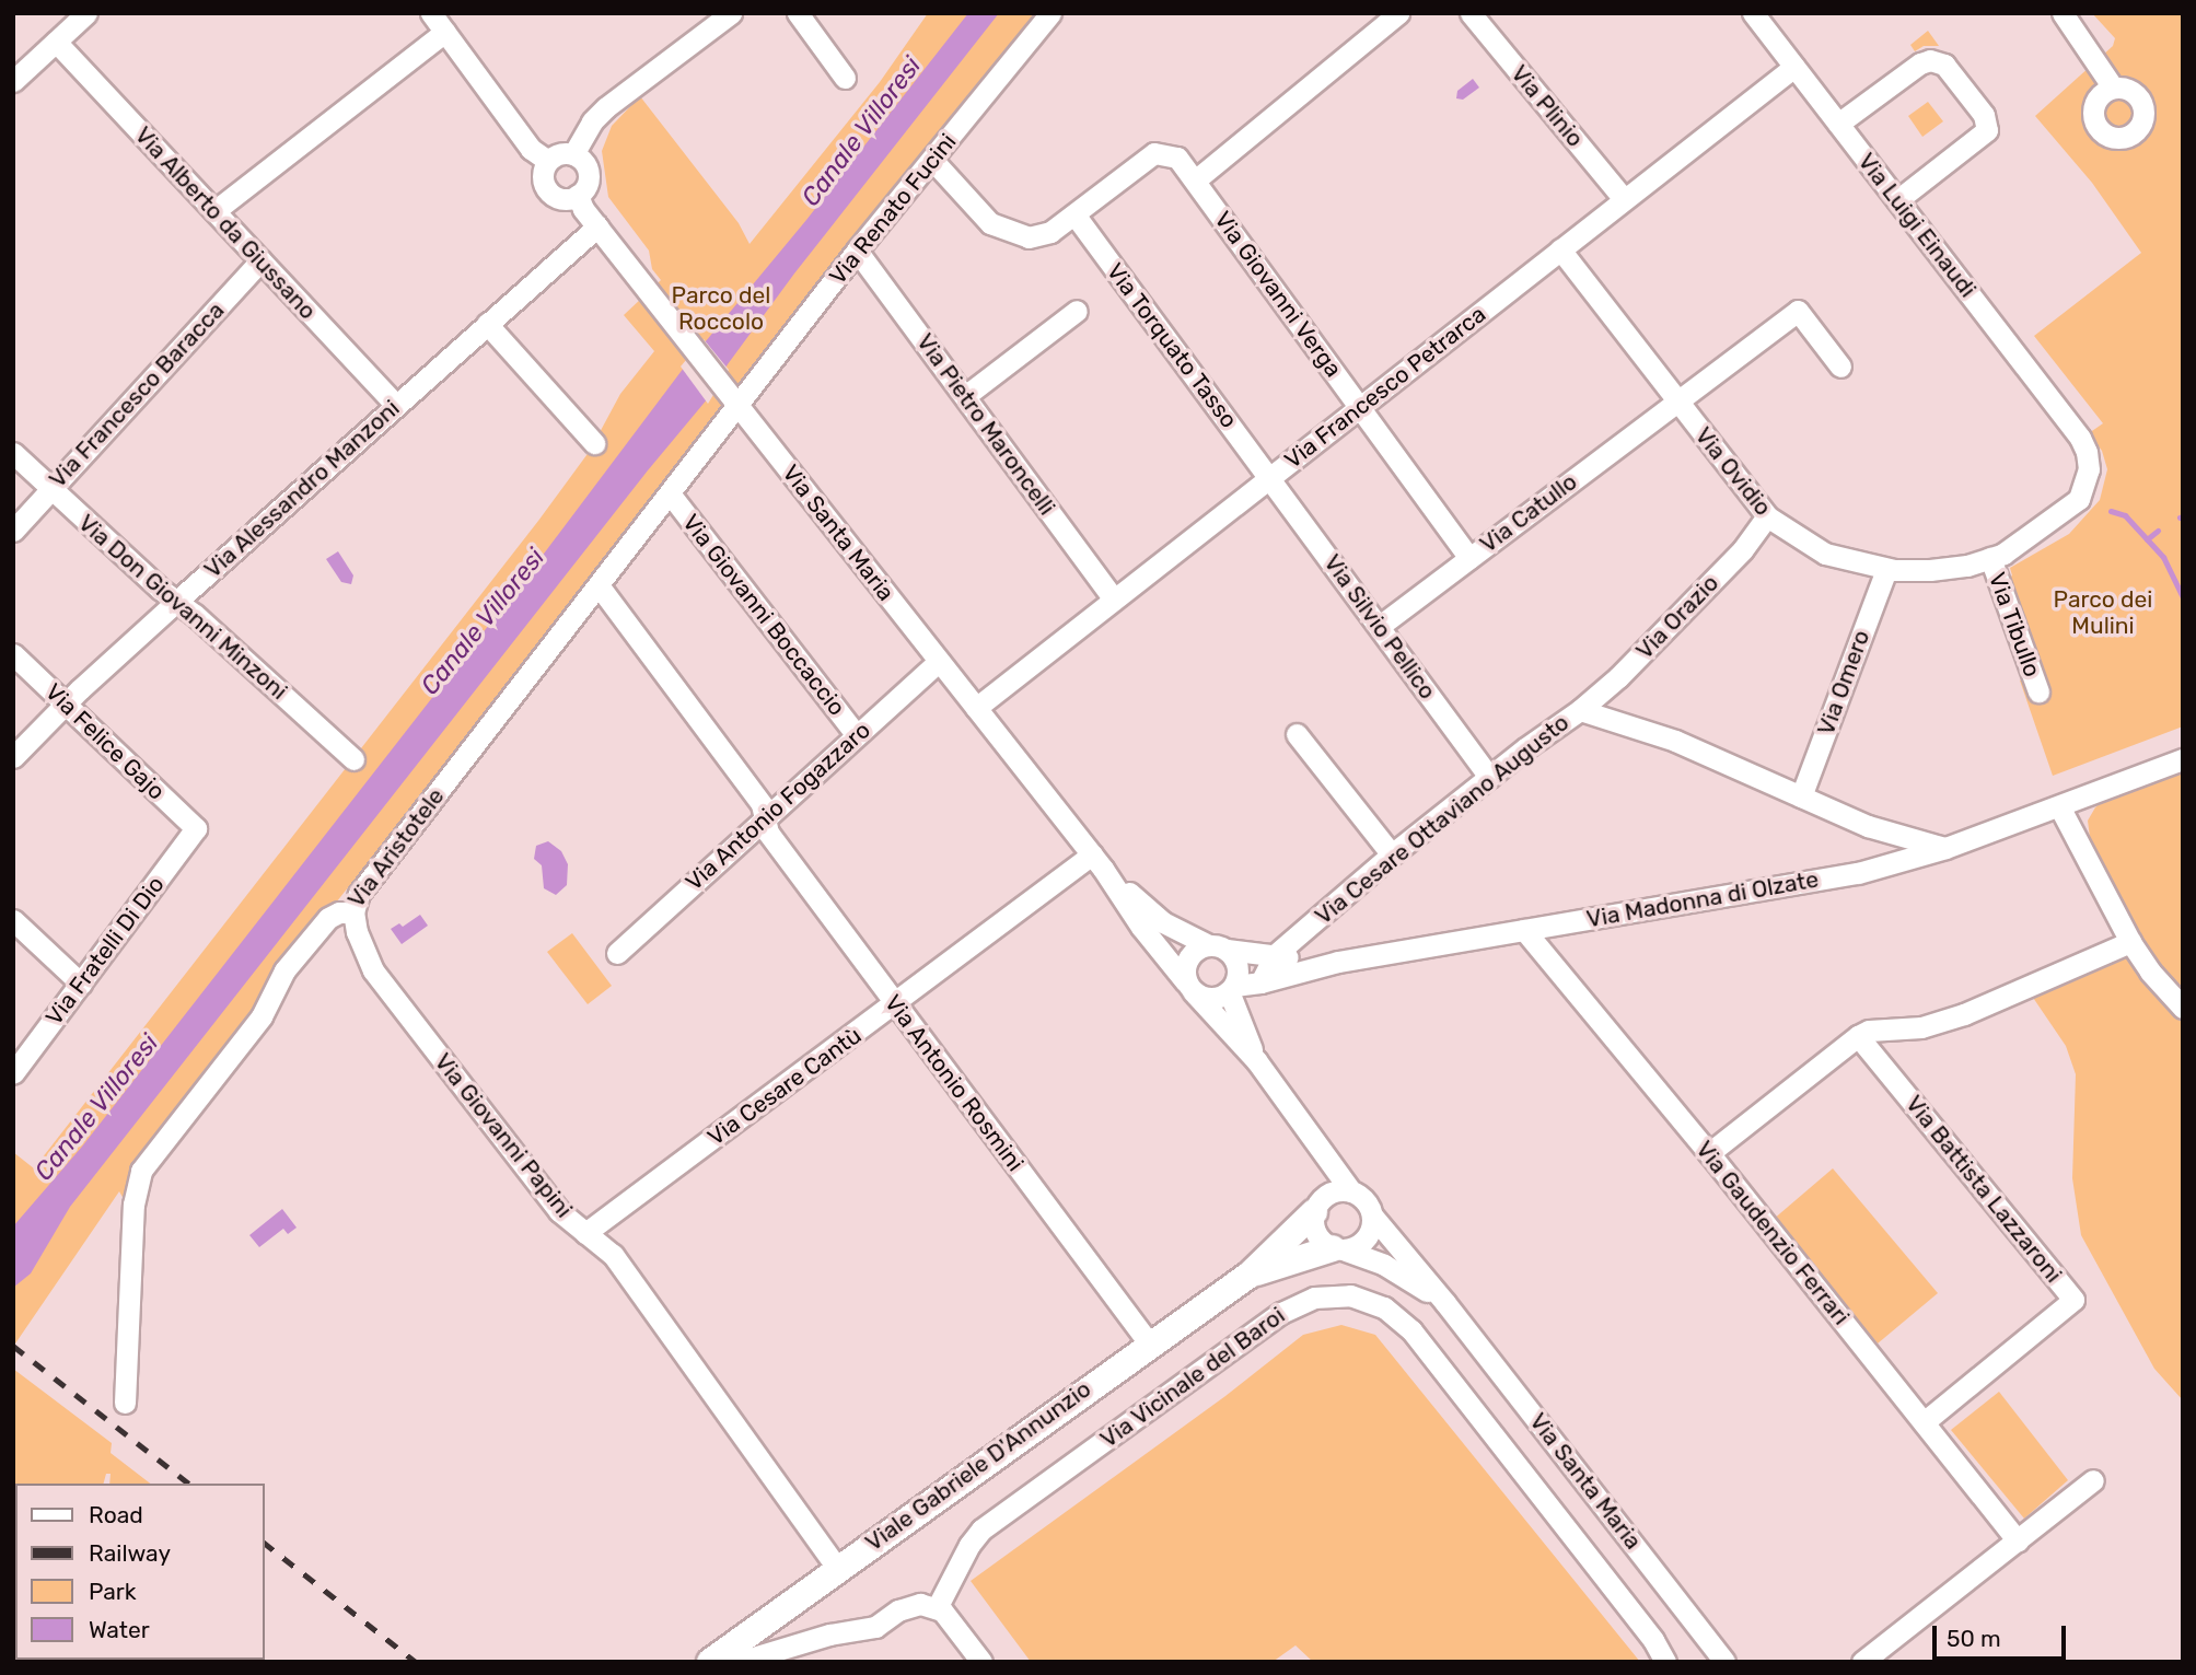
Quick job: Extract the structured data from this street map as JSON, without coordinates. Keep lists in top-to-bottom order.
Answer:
{
  "streets": {
    "main road": ["Viale Gabriele D'Annunzio"],
    "street": [
      "Via Plinio",
      "Via Renato Fucini",
      "Via Alberto da Giussano",
      "Via Luigi Einaudi",
      "Via Giovanni Verga",
      "Via Torquato Tasso",
      "Via Francesco Petrarca",
      "Via Francesco Baracca",
      "Via Pietro Maroncelli",
      "Via Ovidio",
      "Via Alessandro Manzoni",
      "Via Catullo",
      "Via Santa Maria",
      "Via Don Giovanni Minzoni",
      "Via Giovanni Boccaccio",
      "Via Orazio",
      "Via Tibullo",
      "Via Silvio Pellico",
      "Via Omero",
      "Via Felice Gajo",
      "Via Antonio Fogazzaro",
      "Via Cesare Ottaviano Augusto",
      "Via Aristotele",
      "Via Madonna di Olzate",
      "Via Fratelli Di Dio",
      "Via Antonio Rosmini",
      "Via Cesare Cantù",
      "Via Giovanni Papini",
      "Via Battista Lazzaroni",
      "Via Gaudenzio Ferrari",
      "Via Vicinale del Baroi"
    ]
  },
  "crossings": [
    ["Via Plinio", "Via Francesco Petrarca"],
    ["Via Renato Fucini", "Via Pietro Maroncelli"],
    ["Via Renato Fucini", "Via Santa Maria"],
    ["Via Renato Fucini", "Via Aristotele"],
    ["Via Alberto da Giussano", "Via Francesco Baracca"],
    ["Via Alberto da Giussano", "Via Alessandro Manzoni"],
    ["Via Luigi Einaudi", "Via Francesco Petrarca"],
    ["Via Luigi Einaudi", "Via Ovidio"],
    ["Via Giovanni Verga", "Via Francesco Petrarca"],
    ["Via Giovanni Verga", "Via Catullo"],
    ["Via Torquato Tasso", "Via Francesco Petrarca"],
    ["Via Torquato Tasso", "Via Silvio Pellico"],
    ["Via Francesco Petrarca", "Via Pietro Maroncelli"],
    ["Via Francesco Petrarca", "Via Ovidio"],
    ["Via Francesco Petrarca", "Via Santa Maria"],
    ["Via Francesco Petrarca", "Via Silvio Pellico"],
    ["Via Francesco Baracca", "Via Don Giovanni Minzoni"],
    ["Via Ovidio", "Via Catullo"],
    ["Via Ovidio", "Via Orazio"],
    ["Via Ovidio", "Via Tibullo"],
    ["Via Ovidio", "Via Omero"],
    ["Via Alessandro Manzoni", "Via Santa Maria"],
    ["Via Alessandro Manzoni", "Via Don Giovanni Minzoni"],
    ["Via Alessandro Manzoni", "Via Felice Gajo"],
    ["Via Catullo", "Via Silvio Pellico"],
    ["Via Santa Maria", "Via Antonio Fogazzaro"],
    ["Via Santa Maria", "Via Aristotele"],
    ["Via Santa Maria", "Via Madonna di Olzate"],
    ["Via Santa Maria", "Via Cesare Cantù"],
    ["Via Santa Maria", "Viale Gabriele D'Annunzio"],
    ["Via Giovanni Boccaccio", "Via Antonio Fogazzaro"],
    ["Via Giovanni Boccaccio", "Via Aristotele"],
    ["Via Orazio", "Via Cesare Ottaviano Augusto"],
    ["Via Silvio Pellico", "Via Cesare Ottaviano Augusto"],
    ["Via Omero", "Via Cesare Ottaviano Augusto"],
    ["Via Felice Gajo", "Via Fratelli Di Dio"],
    ["Via Antonio Fogazzaro", "Via Antonio Rosmini"],
    ["Via Cesare Ottaviano Augusto", "Via Madonna di Olzate"],
    ["Via Aristotele", "Via Antonio Rosmini"],
    ["Via Aristotele", "Via Giovanni Papini"],
    ["Via Madonna di Olzate", "Via Gaudenzio Ferrari"],
    ["Via Antonio Rosmini", "Via Cesare Cantù"],
    ["Via Antonio Rosmini", "Viale Gabriele D'Annunzio"],
    ["Via Cesare Cantù", "Via Giovanni Papini"],
    ["Via Giovanni Papini", "Viale Gabriele D'Annunzio"],
    ["Via Battista Lazzaroni", "Via Gaudenzio Ferrari"]
  ],
  "water": ["Canale Villoresi"],
  "parks": ["Parco del Roccolo", "Parco dei Mulini"],
  "legend": [
    "Road",
    "Railway",
    "Park",
    "Water"
  ],
  "scale_bar": "50 m"
}
